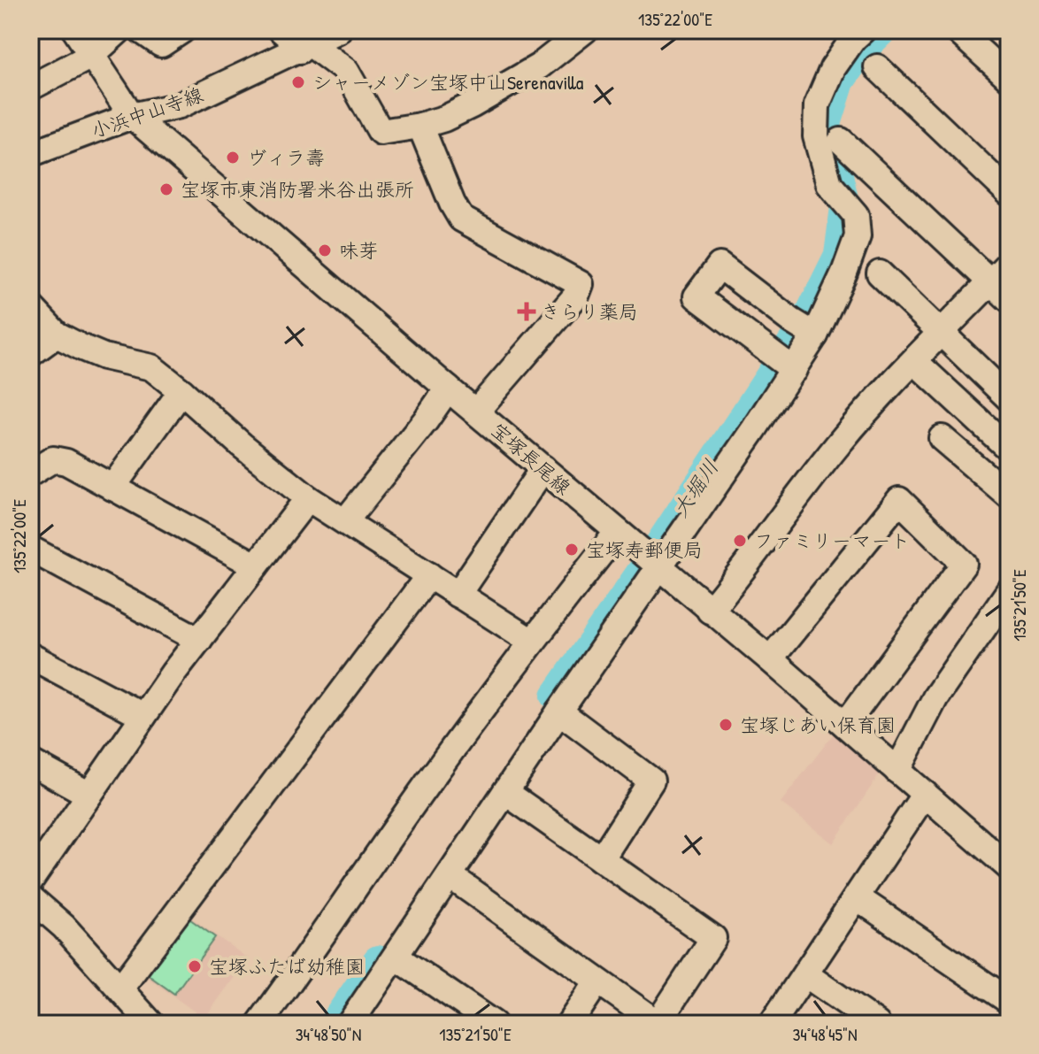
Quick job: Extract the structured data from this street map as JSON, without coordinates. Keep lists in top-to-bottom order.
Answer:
{
  "streets": {
    "street": ["小浜中山寺線", "宝塚長尾線"]
  },
  "crossings": [
    ["小浜中山寺線", "宝塚長尾線"]
  ],
  "water": ["大堀川"],
  "places": {
    "other": [
      "シャーメゾン宝塚中山Serenavilla",
      "ヴィラ壽",
      "宝塚市東消防署米谷出張所",
      "味芽",
      "ファミリーマート",
      "宝塚寿郵便局",
      "宝塚じあい保育園",
      "宝塚ふたば幼稚園"
    ],
    "health": ["きらり薬局"]
  },
  "coordinates": [
    "135°22'00\"E",
    "135°21'50\"E",
    "34°48'50\"N",
    "34°48'45\"N"
  ]
}
